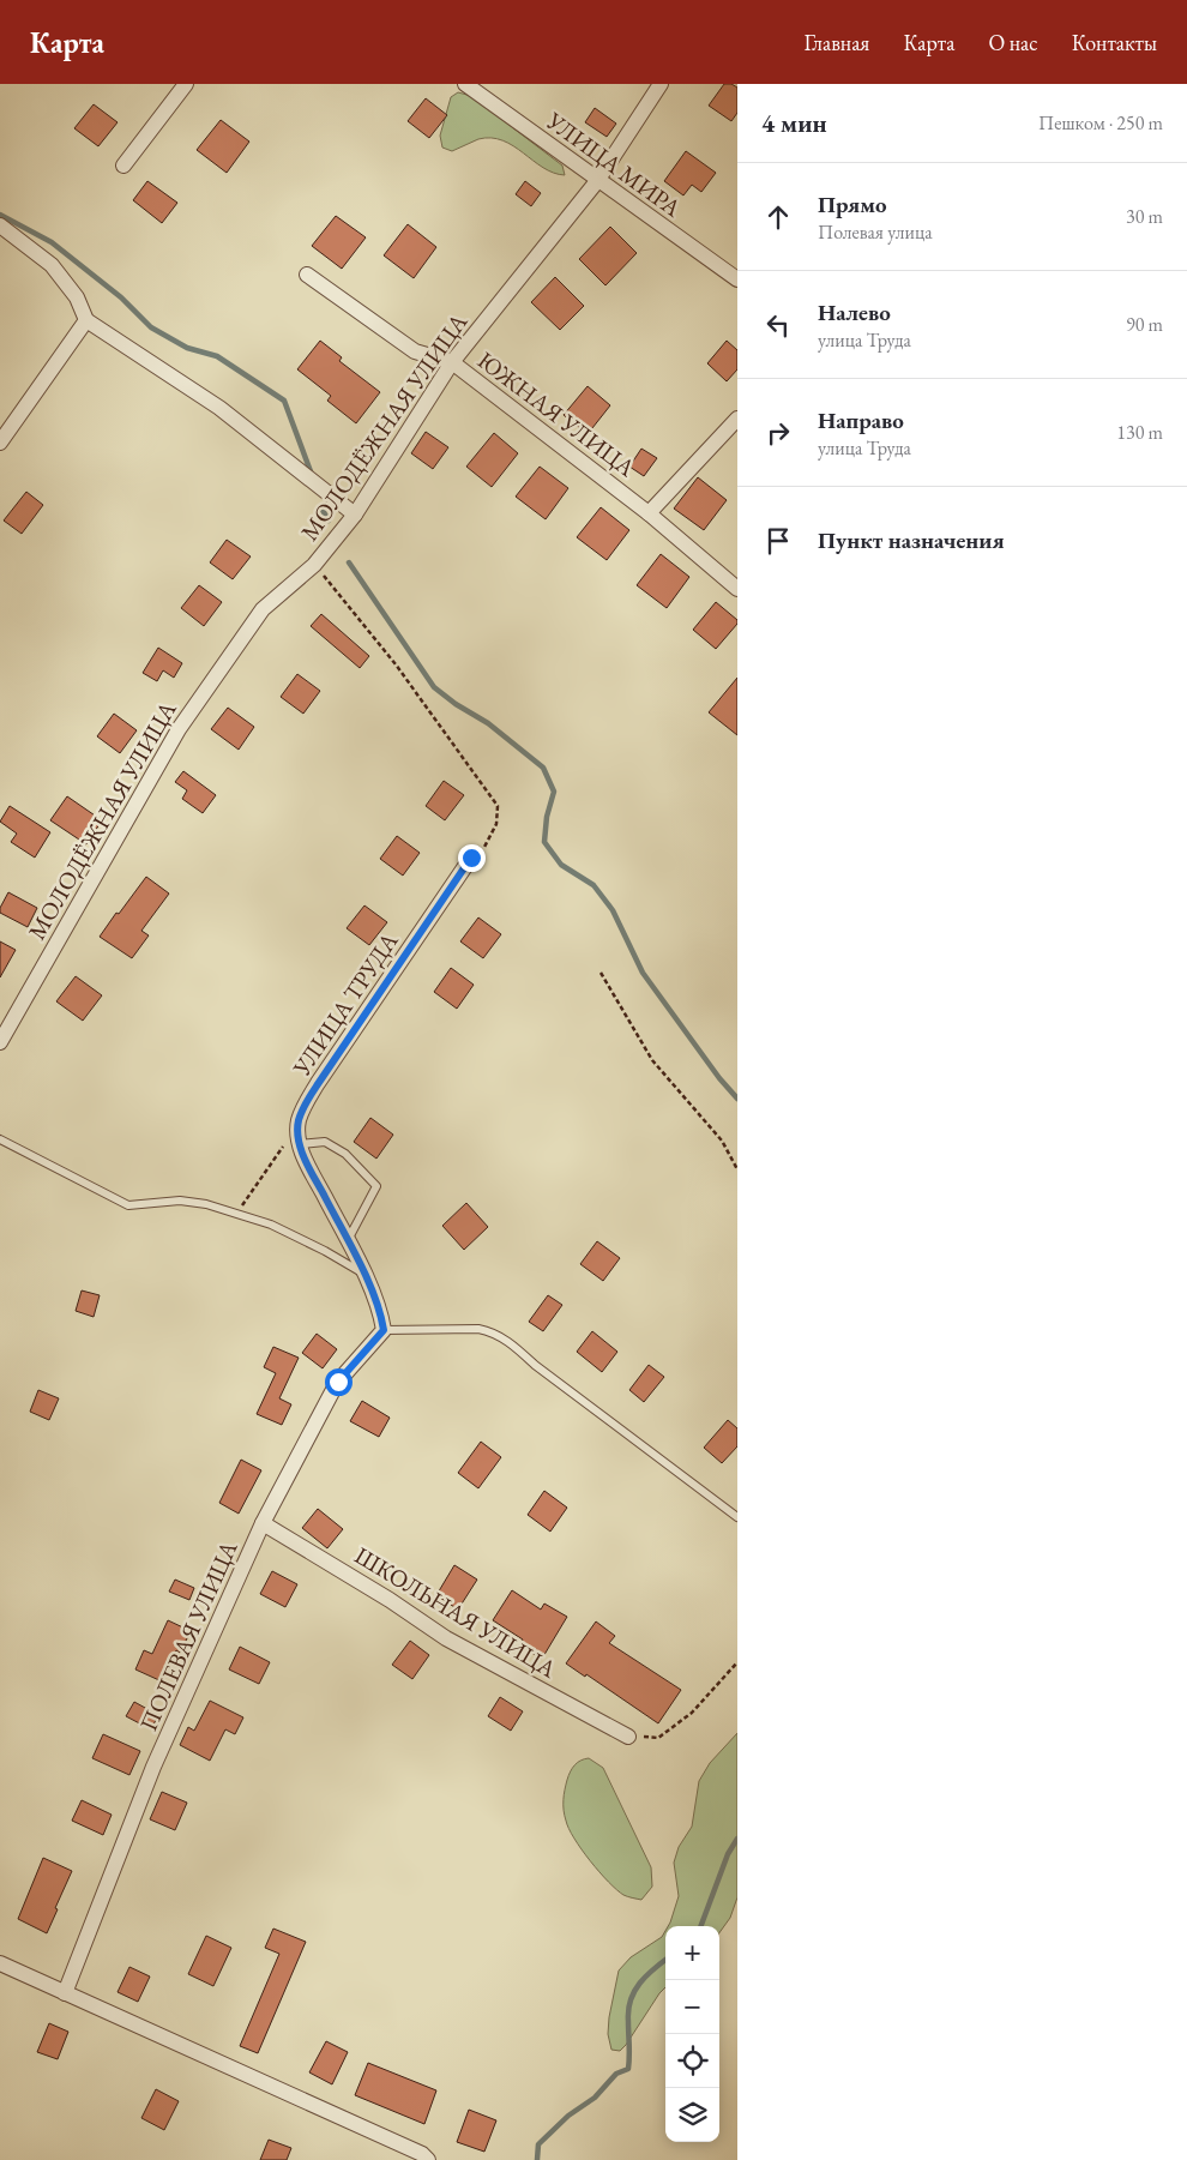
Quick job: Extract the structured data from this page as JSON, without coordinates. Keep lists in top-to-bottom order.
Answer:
{
  "streets": {
    "street": [
      "УЛИЦА МИРА",
      "ЮЖНАЯ УЛИЦА",
      "МОЛОДЁЖНАЯ УЛИЦА",
      "УЛИЦА ТРУДА",
      "ШКОЛЬНАЯ УЛИЦА",
      "ПОЛЕВАЯ УЛИЦА"
    ]
  },
  "crossings": [
    ["УЛИЦА МИРА", "МОЛОДЁЖНАЯ УЛИЦА"],
    ["ЮЖНАЯ УЛИЦА", "МОЛОДЁЖНАЯ УЛИЦА"],
    ["УЛИЦА ТРУДА", "ПОЛЕВАЯ УЛИЦА"],
    ["ШКОЛЬНАЯ УЛИЦА", "ПОЛЕВАЯ УЛИЦА"]
  ],
  "page": {
    "header": "Карта",
    "nav": [
      "Главная",
      "Карта",
      "О нас",
      "Контакты"
    ],
    "heading": ["4 мин", "Пешком · 250 m"],
    "list": [
      ["Прямо", "Полевая улица", "30 m"],
      ["Налево", "улица Труда", "90 m"],
      ["Направо", "улица Труда", "130 m"],
      "Пункт назначения"
    ],
    "map_buttons": ["+", "−"]
  }
}
